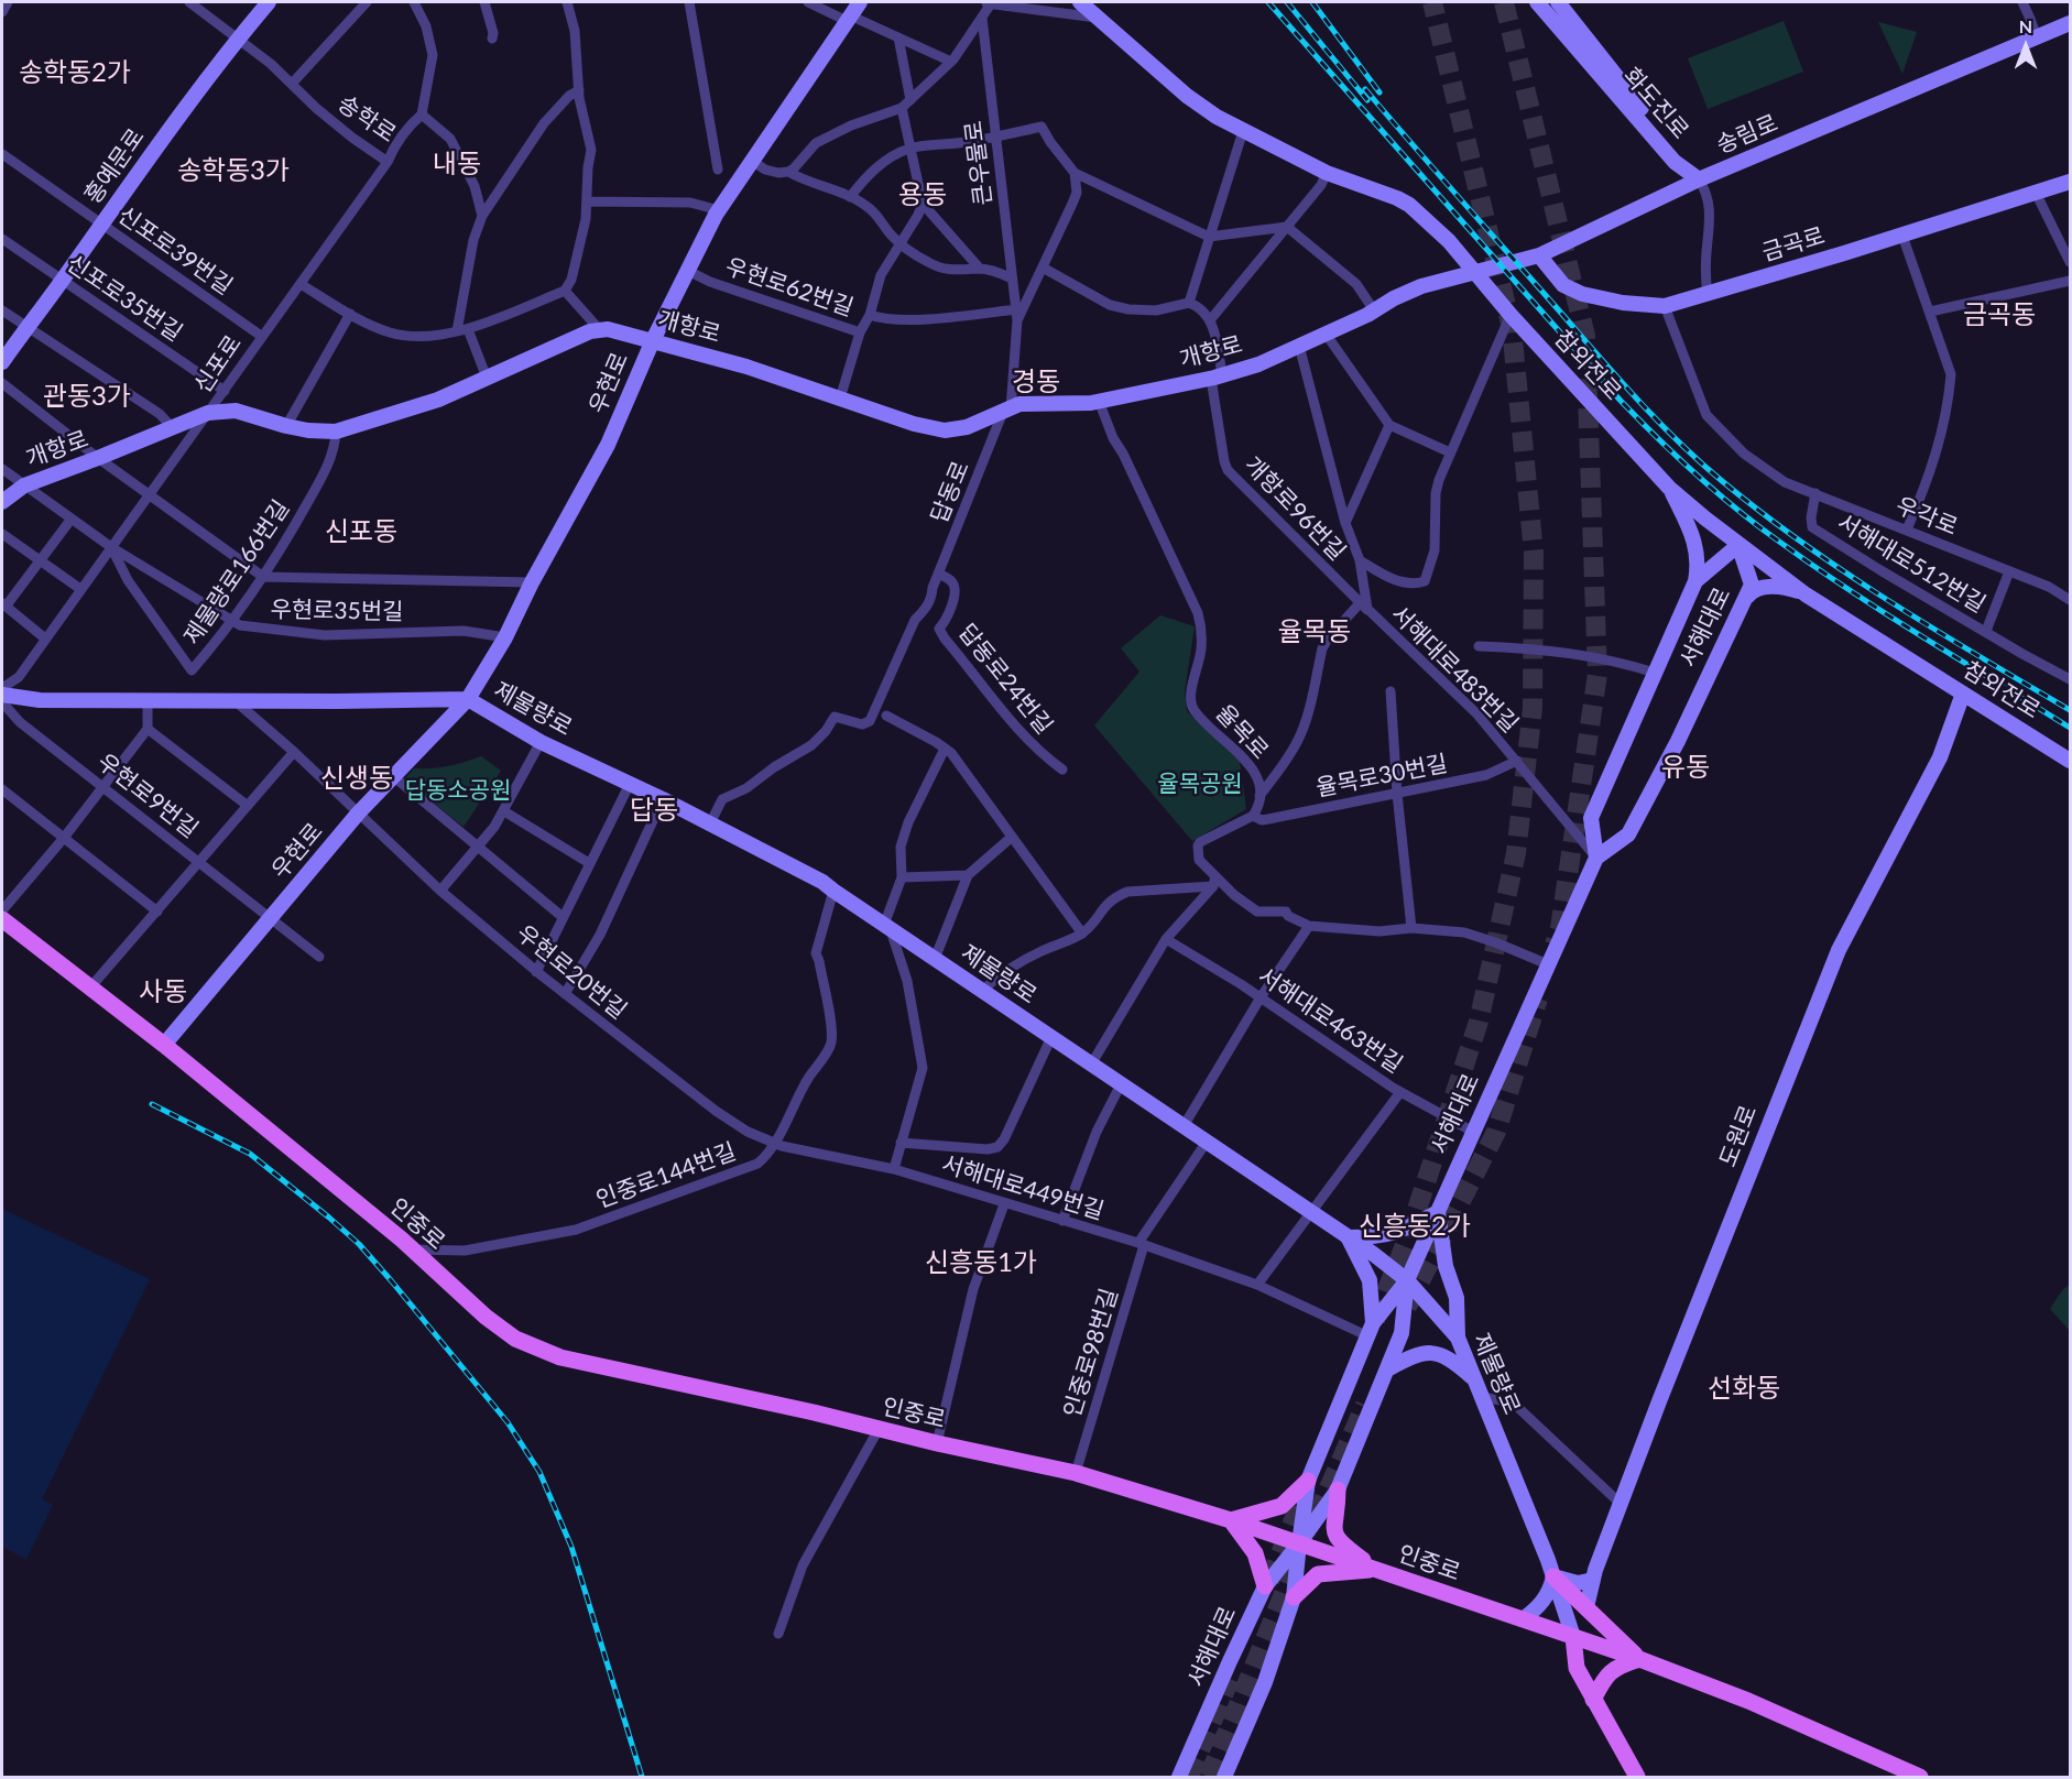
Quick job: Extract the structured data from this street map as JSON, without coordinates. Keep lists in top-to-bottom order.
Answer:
{
  "streets": {
    "main road": [
      "화도진로",
      "송림로",
      "홍예문로",
      "금곡로",
      "개항로",
      "참외전로",
      "우현로",
      "서해대로",
      "제물량로",
      "도원로",
      "인중로"
    ],
    "street": [
      "송학로",
      "큰우물로",
      "신포로39번길",
      "우현로62번길",
      "신포로35번길",
      "신포로",
      "답동로",
      "개항로96번길",
      "우각로",
      "서해대로512번길",
      "제물량로166번길",
      "우현로35번길",
      "서해대로483번길",
      "답동로24번길",
      "율목로",
      "율목로30번길",
      "우현로9번길",
      "우현로20번길",
      "서해대로463번길",
      "인중로144번길",
      "서해대로449번길",
      "인중로98번길"
    ]
  },
  "crossings": [
    ["화도진로", "송림로"],
    ["송학로", "홍예문로"],
    ["송학로", "신포로"],
    ["송림로", "금곡로"],
    ["송림로", "개항로"],
    ["송림로", "참외전로"],
    ["큰우물로", "우현로62번길"],
    ["큰우물로", "개항로"],
    ["큰우물로", "답동로"],
    ["홍예문로", "신포로39번길"],
    ["홍예문로", "신포로35번길"],
    ["금곡로", "우각로"],
    ["신포로39번길", "신포로"],
    ["우현로62번길", "우현로"],
    ["신포로35번길", "신포로"],
    ["개항로", "신포로"],
    ["개항로", "참외전로"],
    ["개항로", "우현로"],
    ["개항로", "답동로"],
    ["개항로", "개항로96번길"],
    ["개항로", "제물량로166번길"],
    ["개항로", "우현로35번길"],
    ["개항로", "서해대로483번길"],
    ["개항로", "율목로"],
    ["신포로", "제물량로166번길"],
    ["신포로", "우현로35번길"],
    ["참외전로", "서해대로"],
    ["참외전로", "도원로"],
    ["우현로", "우현로35번길"],
    ["우현로", "제물량로"],
    ["우현로", "우현로9번길"],
    ["우현로", "우현로20번길"],
    ["우현로", "인중로"],
    ["답동로", "답동로24번길"],
    ["답동로", "제물량로"],
    ["개항로96번길", "서해대로483번길"],
    ["우각로", "서해대로512번길"],
    ["제물량로166번길", "우현로35번길"],
    ["서해대로", "서해대로483번길"],
    ["서해대로", "제물량로"],
    ["서해대로", "서해대로463번길"],
    ["서해대로", "서해대로449번길"],
    ["서해대로", "인중로"],
    ["서해대로483번길", "율목로30번길"],
    ["제물량로", "인중로144번길"],
    ["제물량로", "인중로"],
    ["제물량로", "인중로98번길"],
    ["율목로", "율목로30번길"],
    ["우현로20번길", "인중로144번길"],
    ["우현로20번길", "서해대로449번길"],
    ["인중로144번길", "서해대로449번길"],
    ["인중로144번길", "인중로"],
    ["서해대로449번길", "인중로98번길"],
    ["인중로", "인중로98번길"]
  ],
  "districts": [
    "송학동2가",
    "내동",
    "송학동3가",
    "용동",
    "금곡동",
    "경동",
    "관동3가",
    "신포동",
    "율목동",
    "유동",
    "신생동",
    "답동",
    "사동",
    "신흥동2가",
    "신흥동1가",
    "선화동"
  ],
  "parks": ["율목공원", "답동소공원"],
  "north": "top"
}
